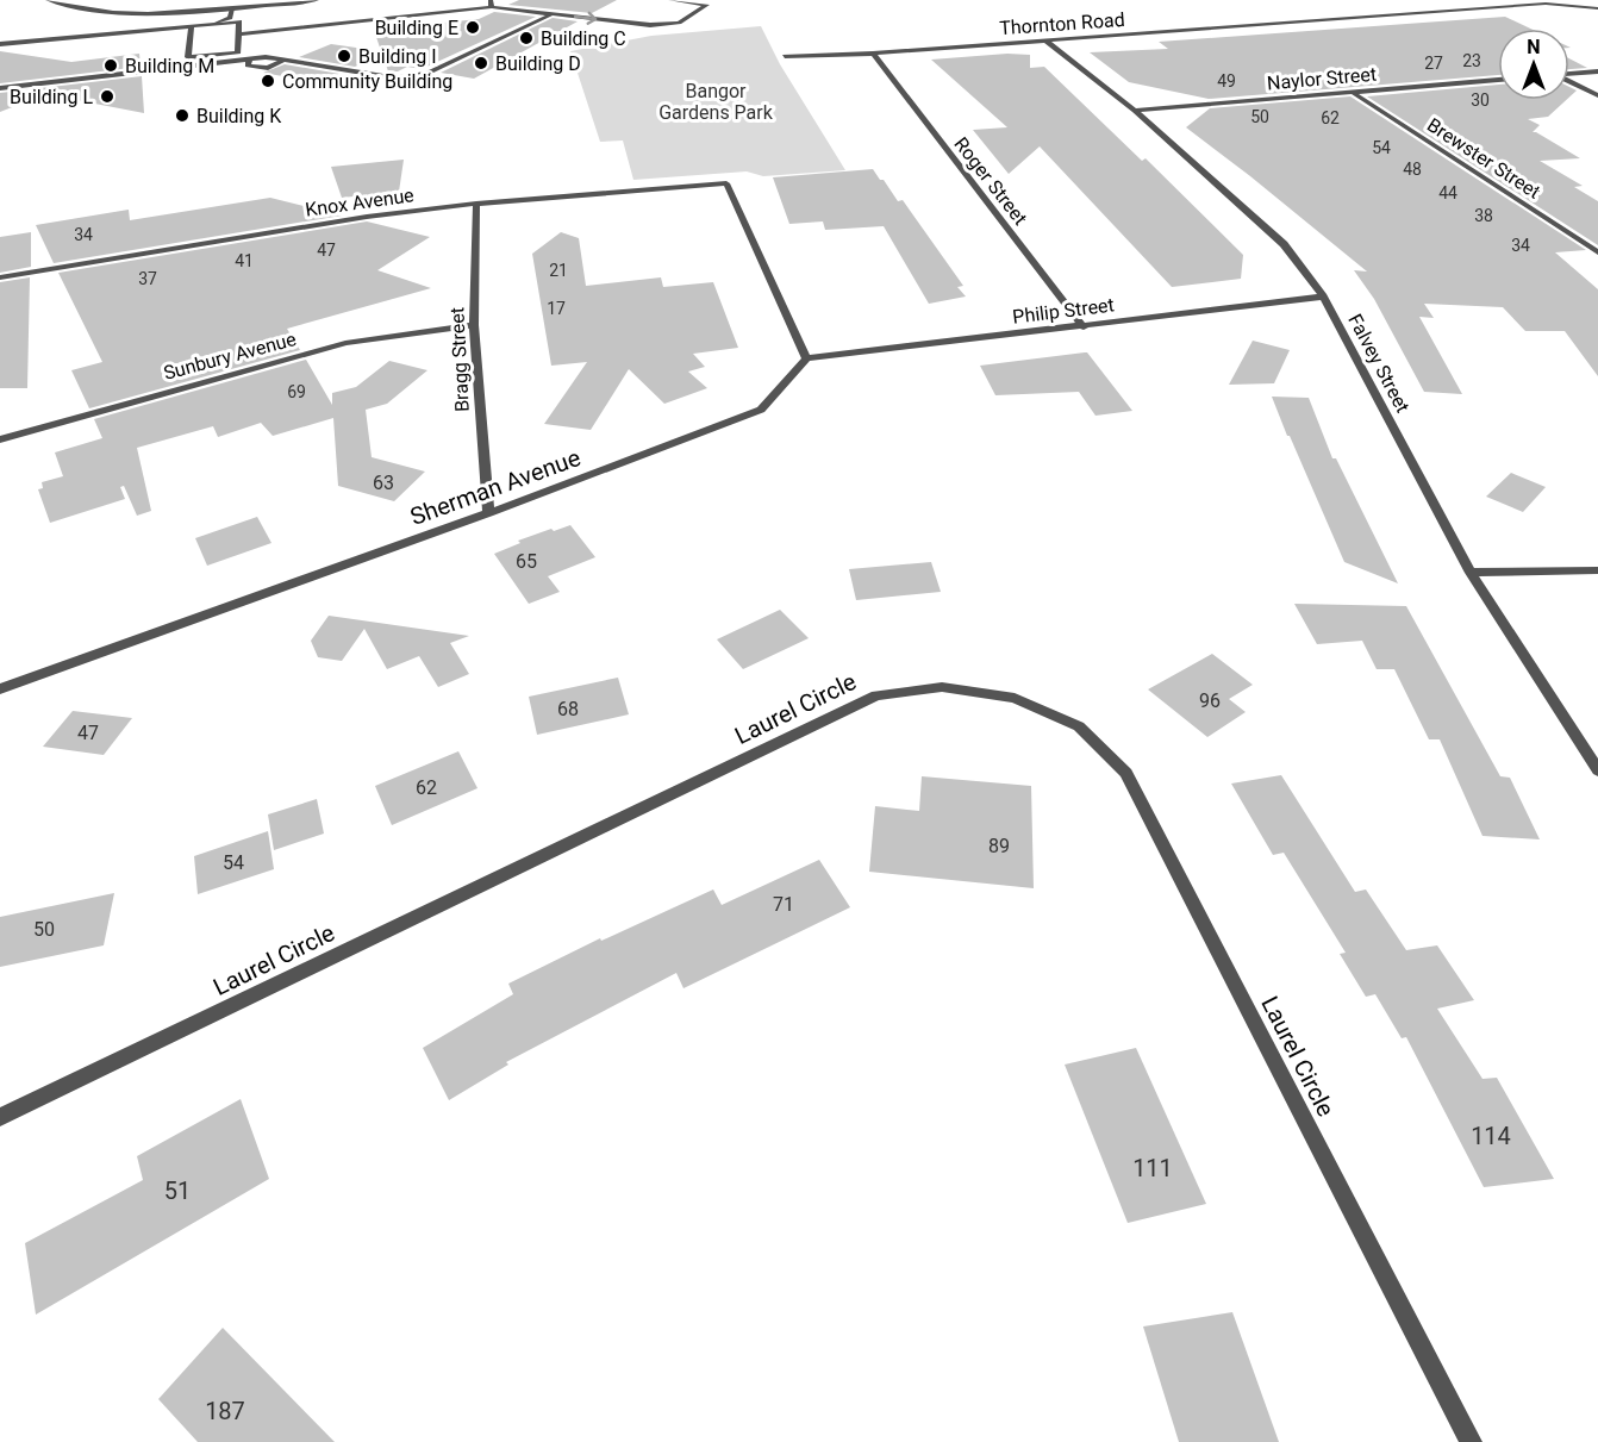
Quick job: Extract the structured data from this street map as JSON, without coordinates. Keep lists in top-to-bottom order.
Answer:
{
  "streets": {
    "street": [
      "Thornton Road",
      "Naylor Street",
      "Brewster Street",
      "Roger Street",
      "Knox Avenue",
      "Philip Street",
      "Sunbury Avenue",
      "Bragg Street",
      "Falvey Street",
      "Sherman Avenue",
      "Laurel Circle"
    ]
  },
  "crossings": [
    ["Thornton Road", "Roger Street"],
    ["Thornton Road", "Falvey Street"],
    ["Naylor Street", "Brewster Street"],
    ["Naylor Street", "Falvey Street"],
    ["Roger Street", "Philip Street"],
    ["Knox Avenue", "Philip Street"],
    ["Knox Avenue", "Bragg Street"],
    ["Knox Avenue", "Sherman Avenue"],
    ["Philip Street", "Falvey Street"],
    ["Philip Street", "Sherman Avenue"],
    ["Sunbury Avenue", "Bragg Street"],
    ["Bragg Street", "Sherman Avenue"]
  ],
  "parks": ["Bangor Gardens Park"],
  "places": [
    "Building E",
    "Building C",
    "Building I",
    "Building D",
    "Building M",
    "Community Building",
    "Building L",
    "Building K"
  ],
  "house_numbers": [
    "23",
    "27",
    "49",
    "30",
    "50",
    "62",
    "54",
    "48",
    "44",
    "38",
    "34",
    "34",
    "47",
    "41",
    "21",
    "37",
    "17",
    "69",
    "63",
    "65",
    "96",
    "68",
    "47",
    "62",
    "89",
    "54",
    "71",
    "50",
    "114",
    "111",
    "51",
    "187"
  ],
  "north": "top"
}
